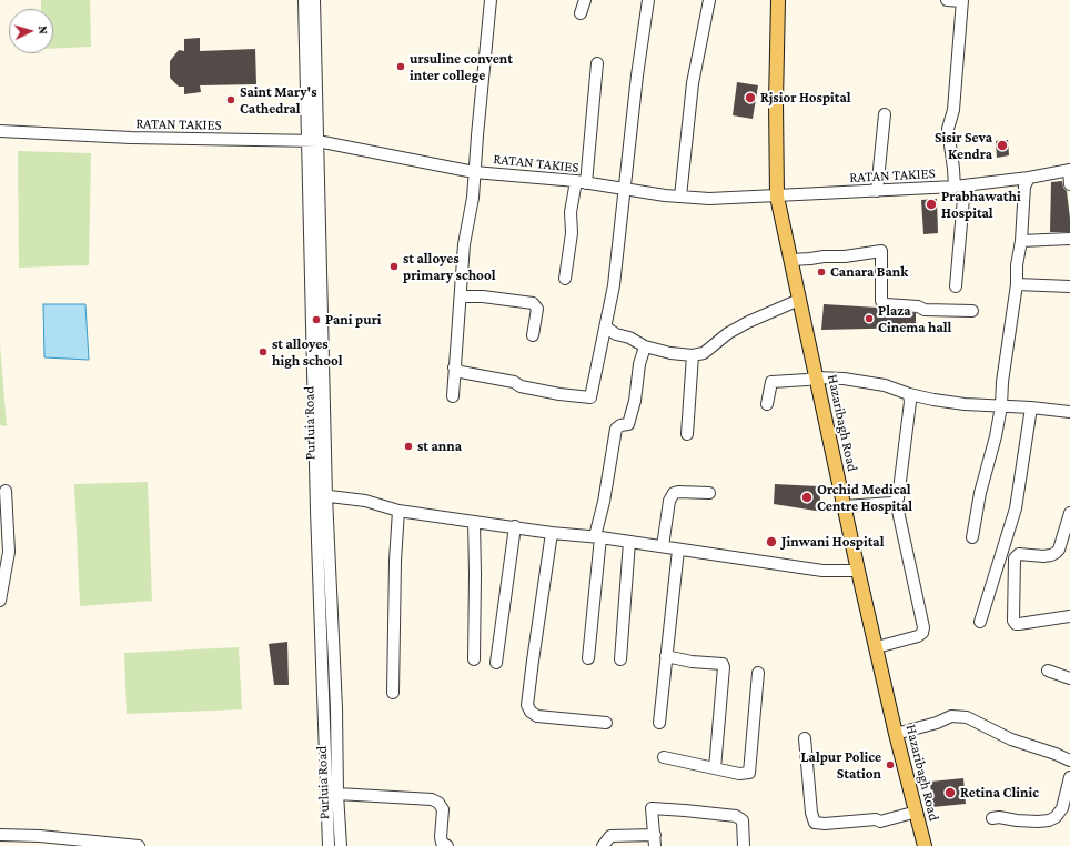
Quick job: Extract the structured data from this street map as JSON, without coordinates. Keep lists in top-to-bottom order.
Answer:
{
  "streets": {
    "main road": ["Hazaribagh Road"],
    "street": ["RATAN TAKIES", "Purluia Road"]
  },
  "crossings": [
    ["RATAN TAKIES", "Purluia Road"],
    ["RATAN TAKIES", "Hazaribagh Road"]
  ],
  "places": [
    "ursuline convent inter college",
    "Rjsior Hospital",
    "Saint Mary's Cathedral",
    "Sisir Seva Kendra",
    "Prabhawathi Hospital",
    "st alloyes primary school",
    "Canara Bank",
    "Plaza Cinema hall",
    "Pani puri",
    "st alloyes high school",
    "st anna",
    "Orchid Medical Centre Hospital",
    "Jinwani Hospital",
    "Lalpur Police Station",
    "Retina Clinic"
  ],
  "north": "right"
}
